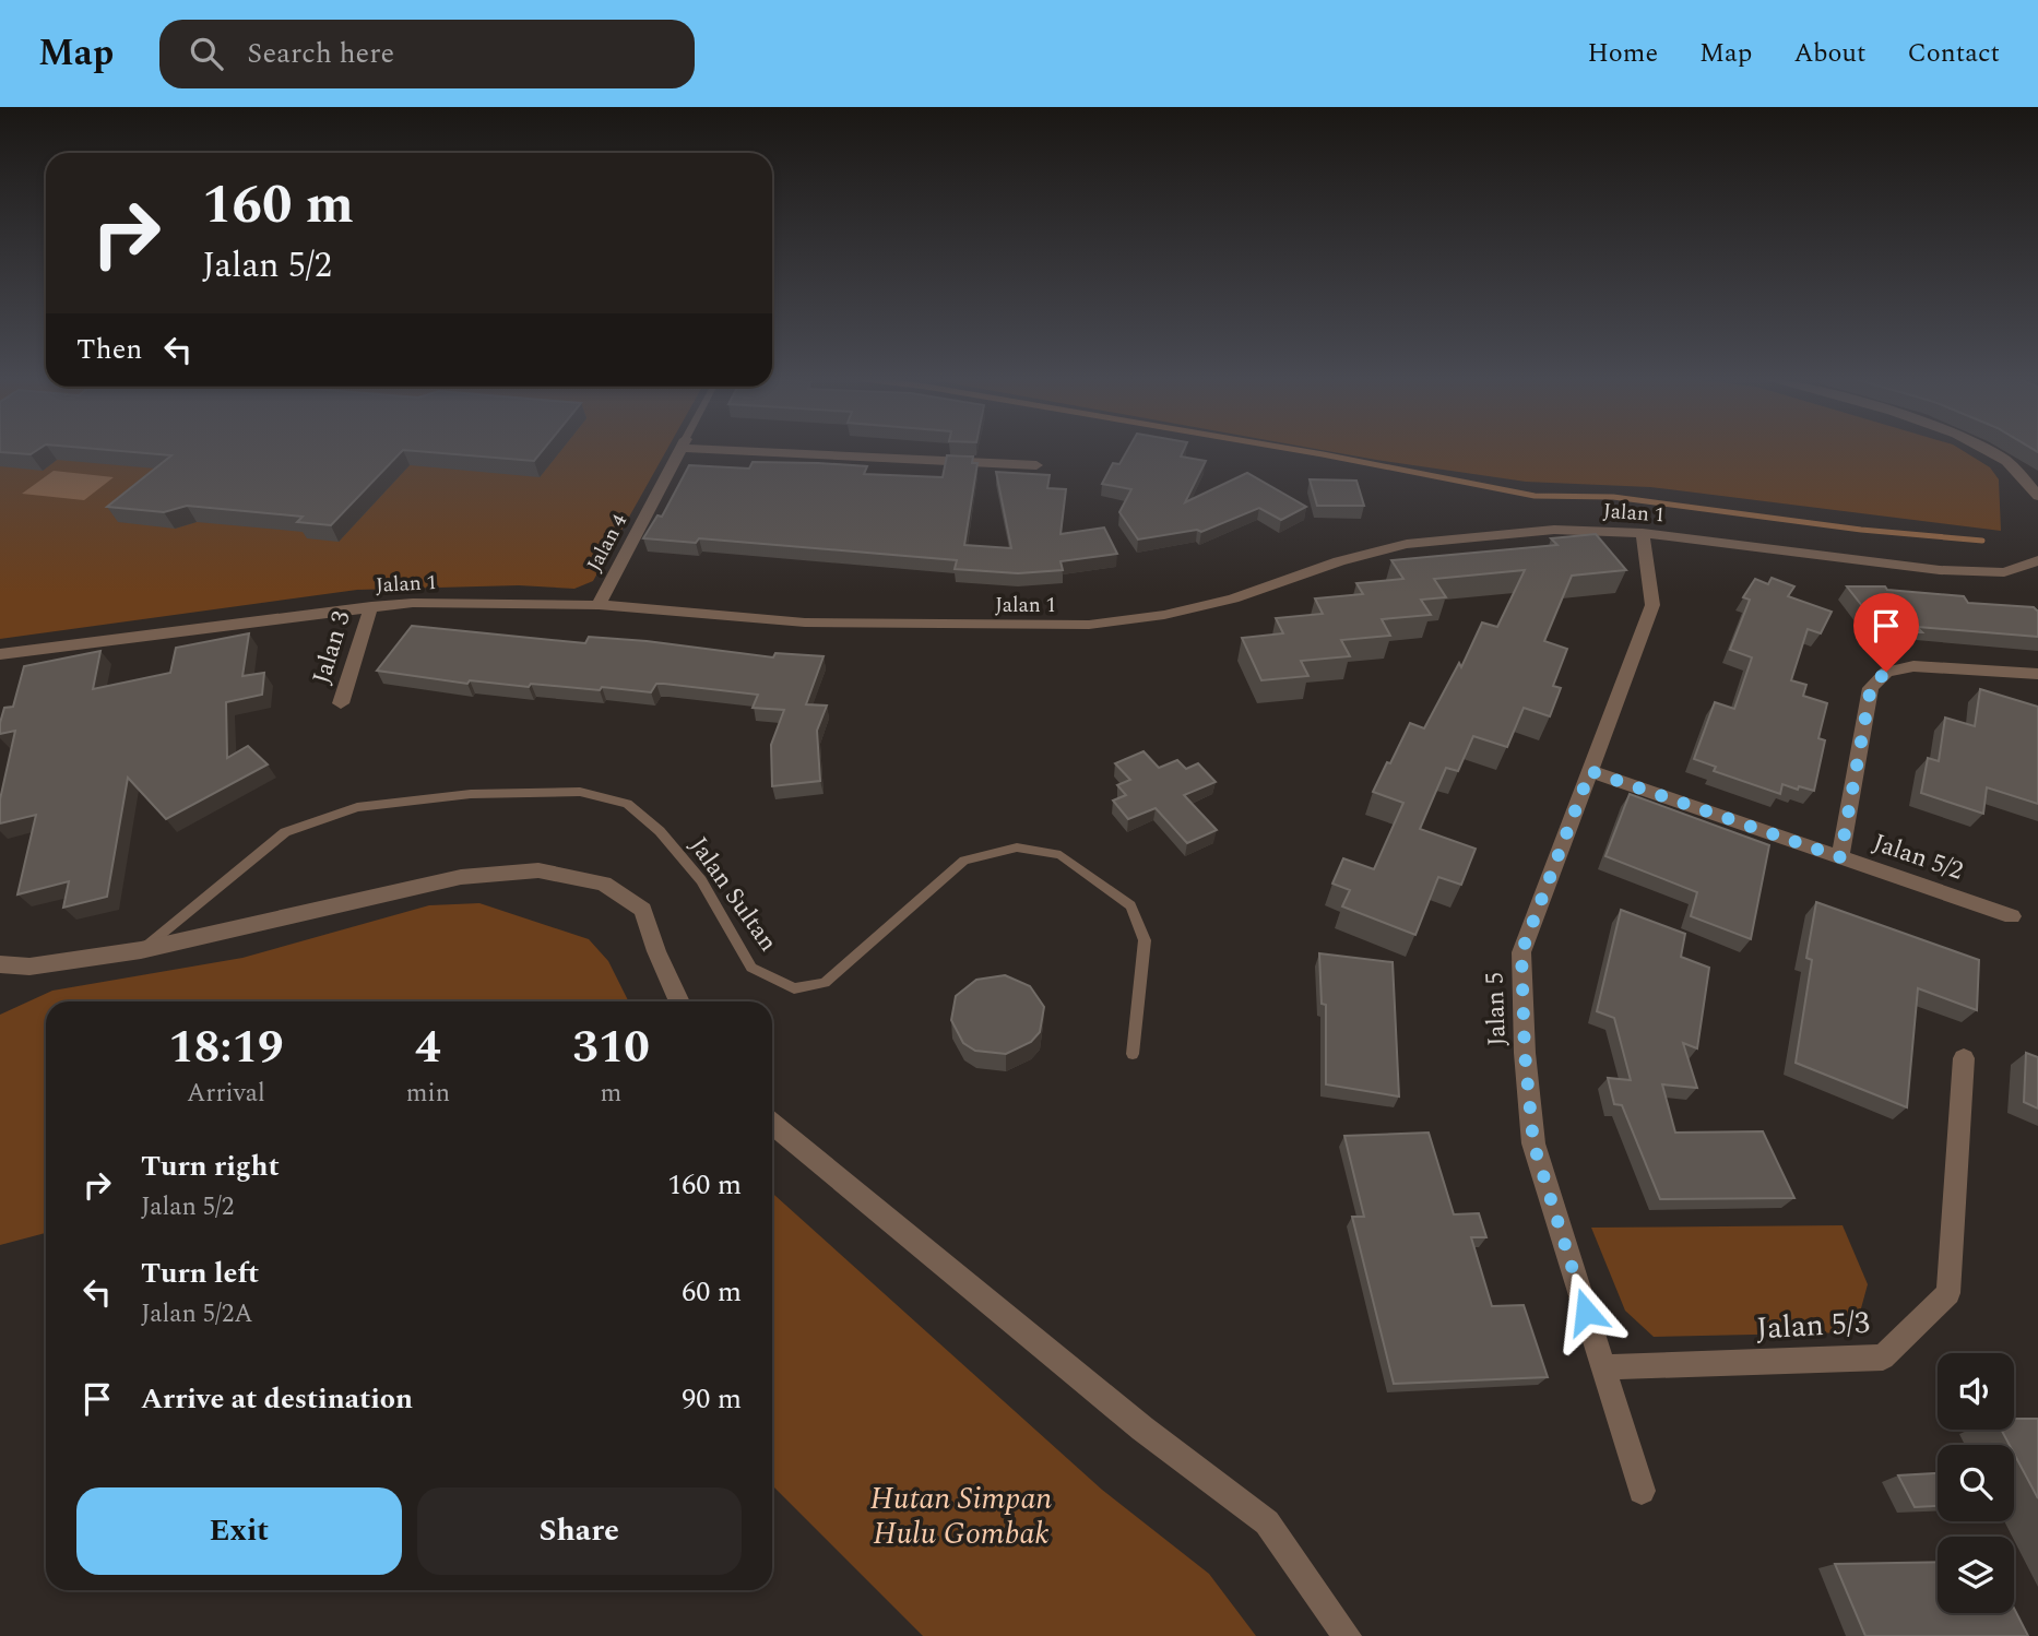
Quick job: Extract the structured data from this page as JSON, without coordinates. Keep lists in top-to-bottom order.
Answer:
{
  "streets": {
    "street": [
      "Jalan 1",
      "Jalan 4",
      "Jalan 3",
      "Jalan 5/2",
      "Jalan 5",
      "Jalan 5/3"
    ],
    "lane": ["Jalan Sultan"]
  },
  "crossings": [
    ["Jalan 1", "Jalan 4"],
    ["Jalan 1", "Jalan 3"],
    ["Jalan 1", "Jalan 5"],
    ["Jalan 5/2", "Jalan 5"],
    ["Jalan 5", "Jalan 5/3"]
  ],
  "parks": ["Hutan Simpan Hulu Gombak"],
  "page": {
    "header": "Map",
    "search": "Search here",
    "nav": [
      "Home",
      "Map",
      "About",
      "Contact"
    ],
    "turn": ["160 m", "Jalan 5/2"],
    "then": "Then",
    "eta": [
      "18:19",
      "Arrival",
      "4",
      "min",
      "310",
      "m"
    ],
    "list": [
      {
        "name": "Turn right",
        "note": "Jalan 5/2",
        "value": "160 m"
      },
      {
        "name": "Turn left",
        "note": "Jalan 5/2A",
        "value": "60 m"
      },
      {
        "name": "Arrive at destination",
        "value": "90 m"
      }
    ],
    "buttons": ["Exit", "Share"]
  }
}
